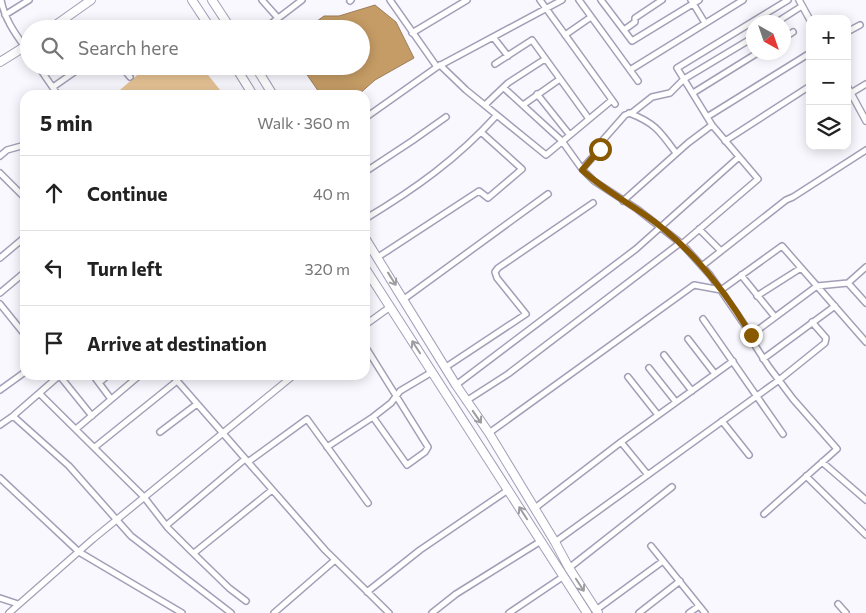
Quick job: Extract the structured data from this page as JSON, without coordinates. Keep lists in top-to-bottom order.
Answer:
{
  "north": "bottom right",
  "page": {
    "map_buttons": ["+", "−"],
    "search": "Search here",
    "heading": ["5 min", "Walk · 360 m"],
    "list": [
      ["Continue", "40 m"],
      ["Turn left", "320 m"],
      "Arrive at destination"
    ]
  }
}
